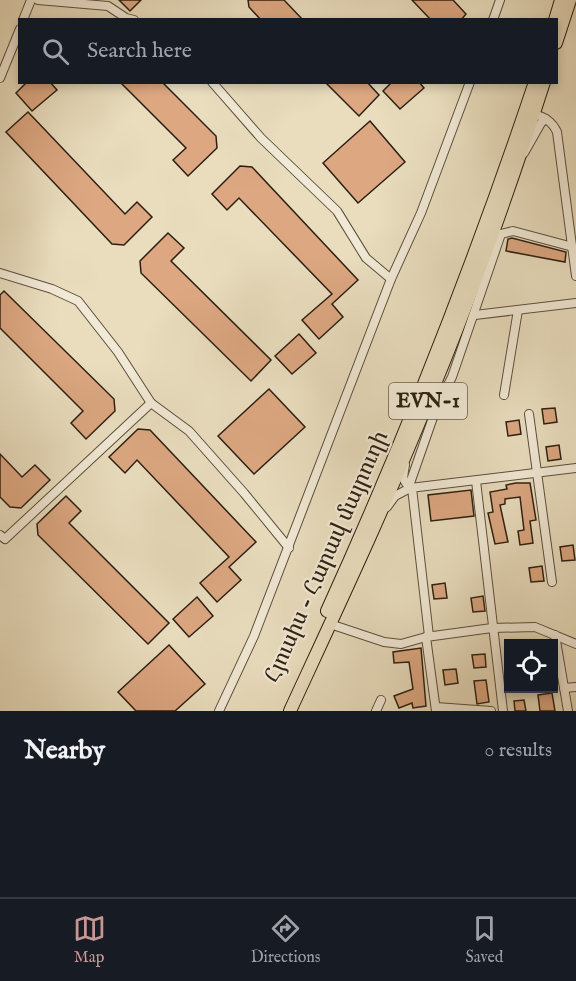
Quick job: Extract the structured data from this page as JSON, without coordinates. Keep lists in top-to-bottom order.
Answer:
{
  "streets": {
    "highway": ["EVN-1", "Հյուսիս - Հարավ մայրուղի"]
  },
  "page": {
    "search": "Search here",
    "heading": ["Nearby", "0 results"],
    "nav": ["Map", "Directions", "Saved"]
  }
}
